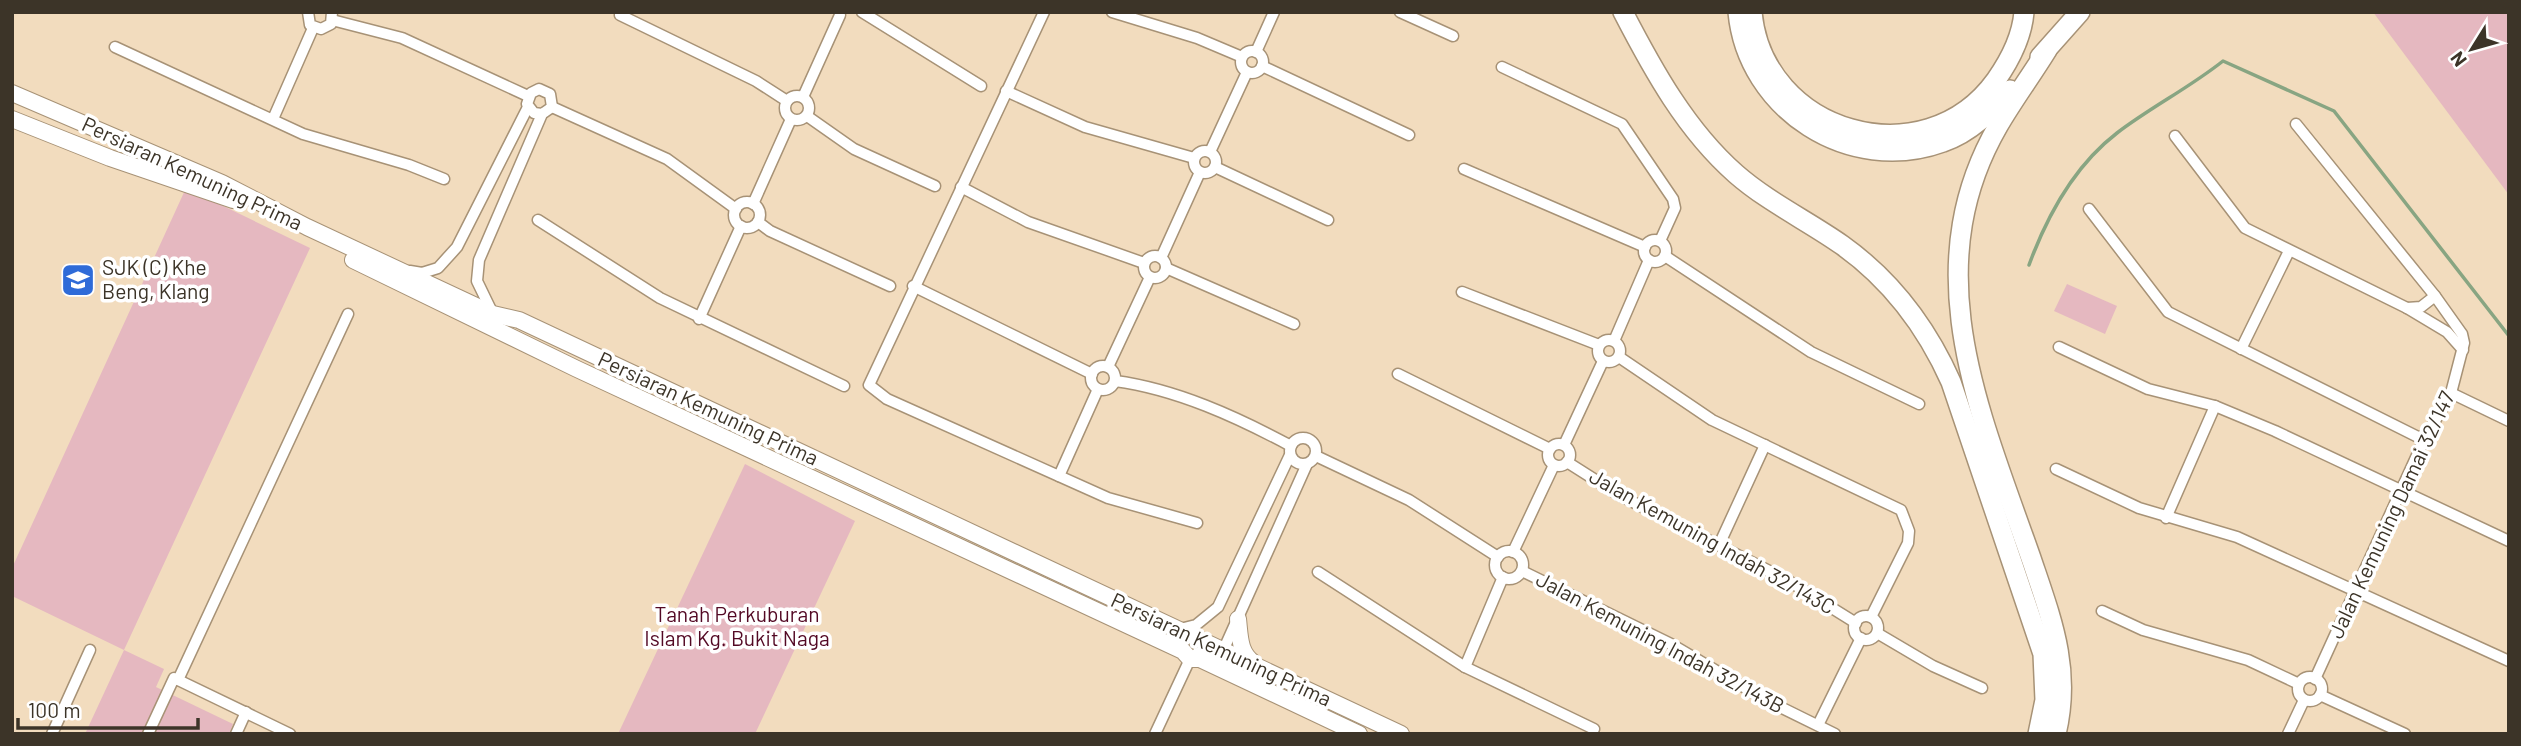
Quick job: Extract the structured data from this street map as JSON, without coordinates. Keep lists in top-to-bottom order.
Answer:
{
  "streets": {
    "street": [
      "Persiaran Kemuning Prima",
      "Jalan Kemuning Damai 32/147",
      "Jalan Kemuning Indah 32/143C",
      "Jalan Kemuning Indah 32/143B"
    ]
  },
  "parks": ["Tanah Perkuburan Islam Kg. Bukit Naga"],
  "places": {
    "school or university": ["SJK (C) Khe Beng, Klang"]
  },
  "scale_bar": "100 m",
  "north": "bottom left"
}
